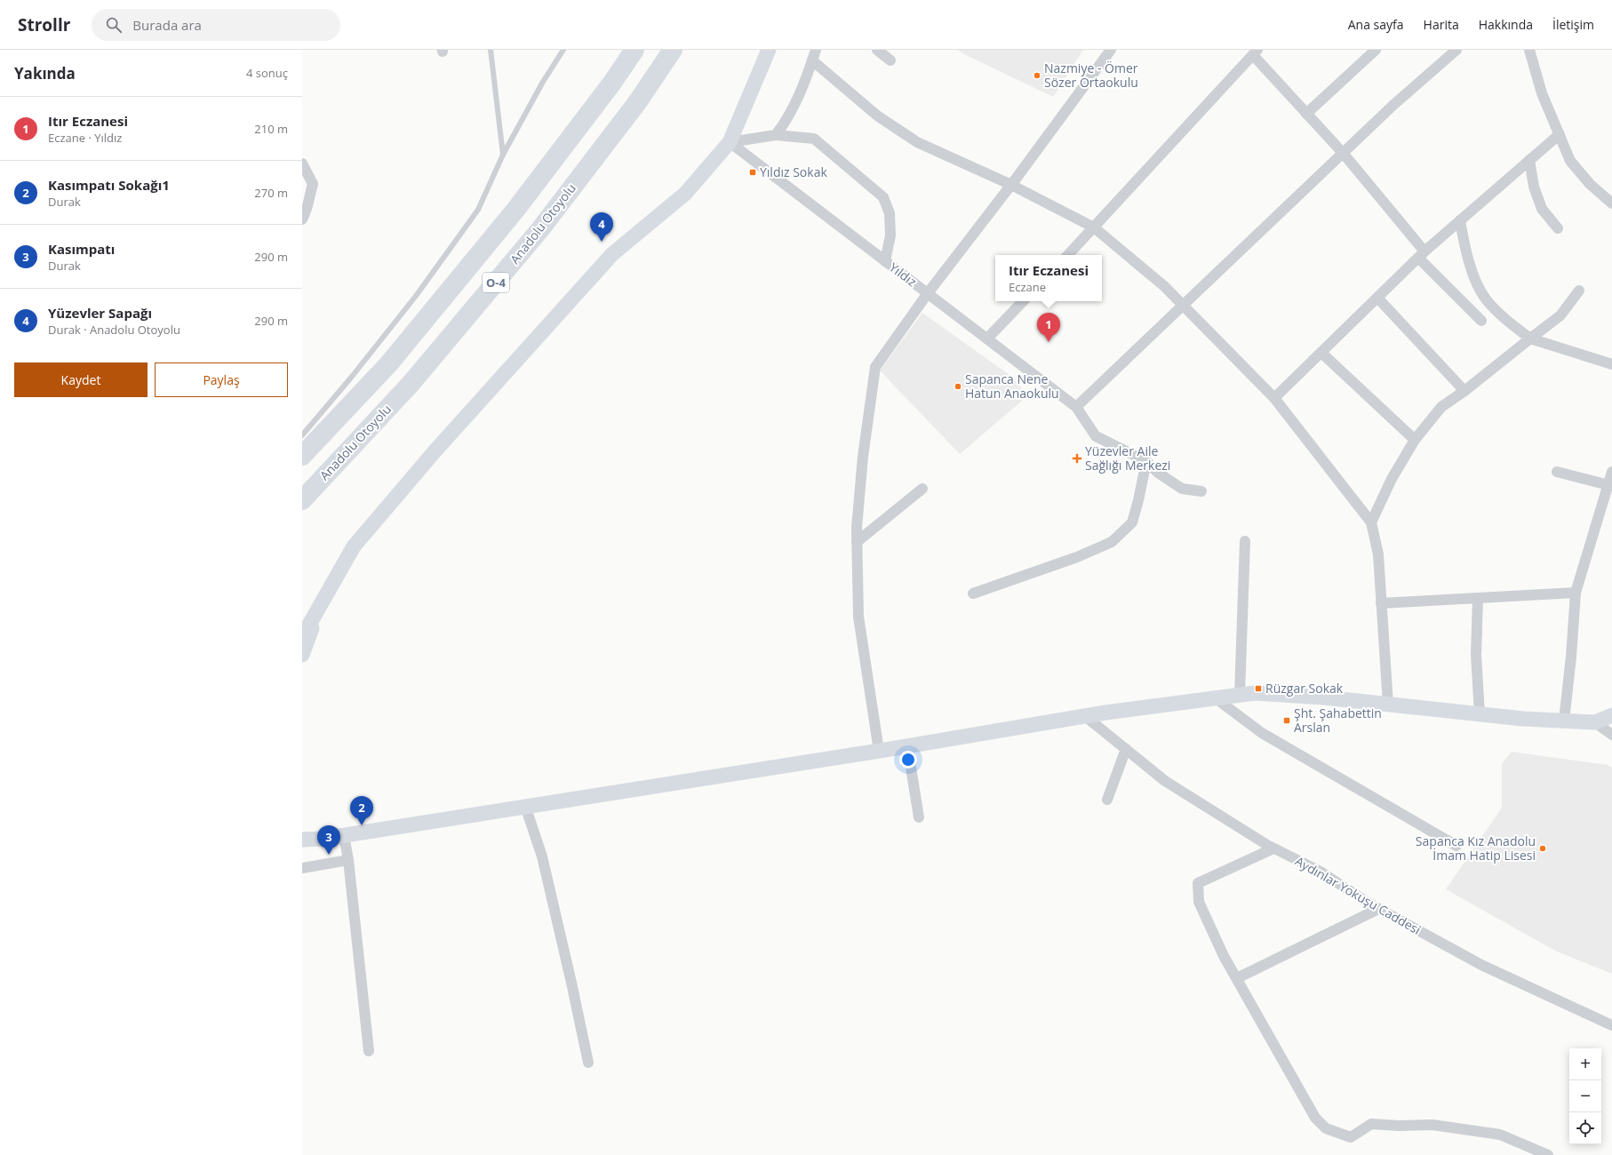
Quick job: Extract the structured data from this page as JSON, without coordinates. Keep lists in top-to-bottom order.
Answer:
{
  "streets": {
    "highway": ["Anadolu Otoyolu", "O-4"],
    "street": ["Yıldız", "Aydınlar Yokuşu Caddesi"]
  },
  "places": {
    "other": ["Nazmiye - Ömer Sözer Ortaokulu", "Sapanca Nene Hatun Anaokulu", "Sapanca Kız Anadolu İmam Hatip Lisesi"],
    "transit": ["Yıldız Sokak", "Rüzgar Sokak", "Şht. Şahabettin Arslan"],
    "health": ["Yüzevler Aile Sağlığı Merkezi"]
  },
  "page": {
    "header": "Strollr",
    "search": "Burada ara",
    "nav": [
      "Ana sayfa",
      "Harita",
      "Hakkında",
      "İletişim"
    ],
    "heading": ["Yakında", "4 sonuç"],
    "list": [
      {
        "mark": "1",
        "name": "Itır Eczanesi",
        "note": "Eczane · Yıldız",
        "value": "210 m"
      },
      {
        "mark": "2",
        "name": "Kasımpatı Sokağı1",
        "note": "Durak",
        "value": "270 m"
      },
      {
        "mark": "3",
        "name": "Kasımpatı",
        "note": "Durak",
        "value": "290 m"
      },
      {
        "mark": "4",
        "name": "Yüzevler Sapağı",
        "note": "Durak · Anadolu Otoyolu",
        "value": "290 m"
      }
    ],
    "pins": [
      "4",
      "1",
      "2",
      "3"
    ],
    "popup": ["Itır Eczanesi", "Eczane"],
    "buttons": ["Kaydet", "Paylaş"],
    "map_buttons": ["+", "−"]
  }
}
